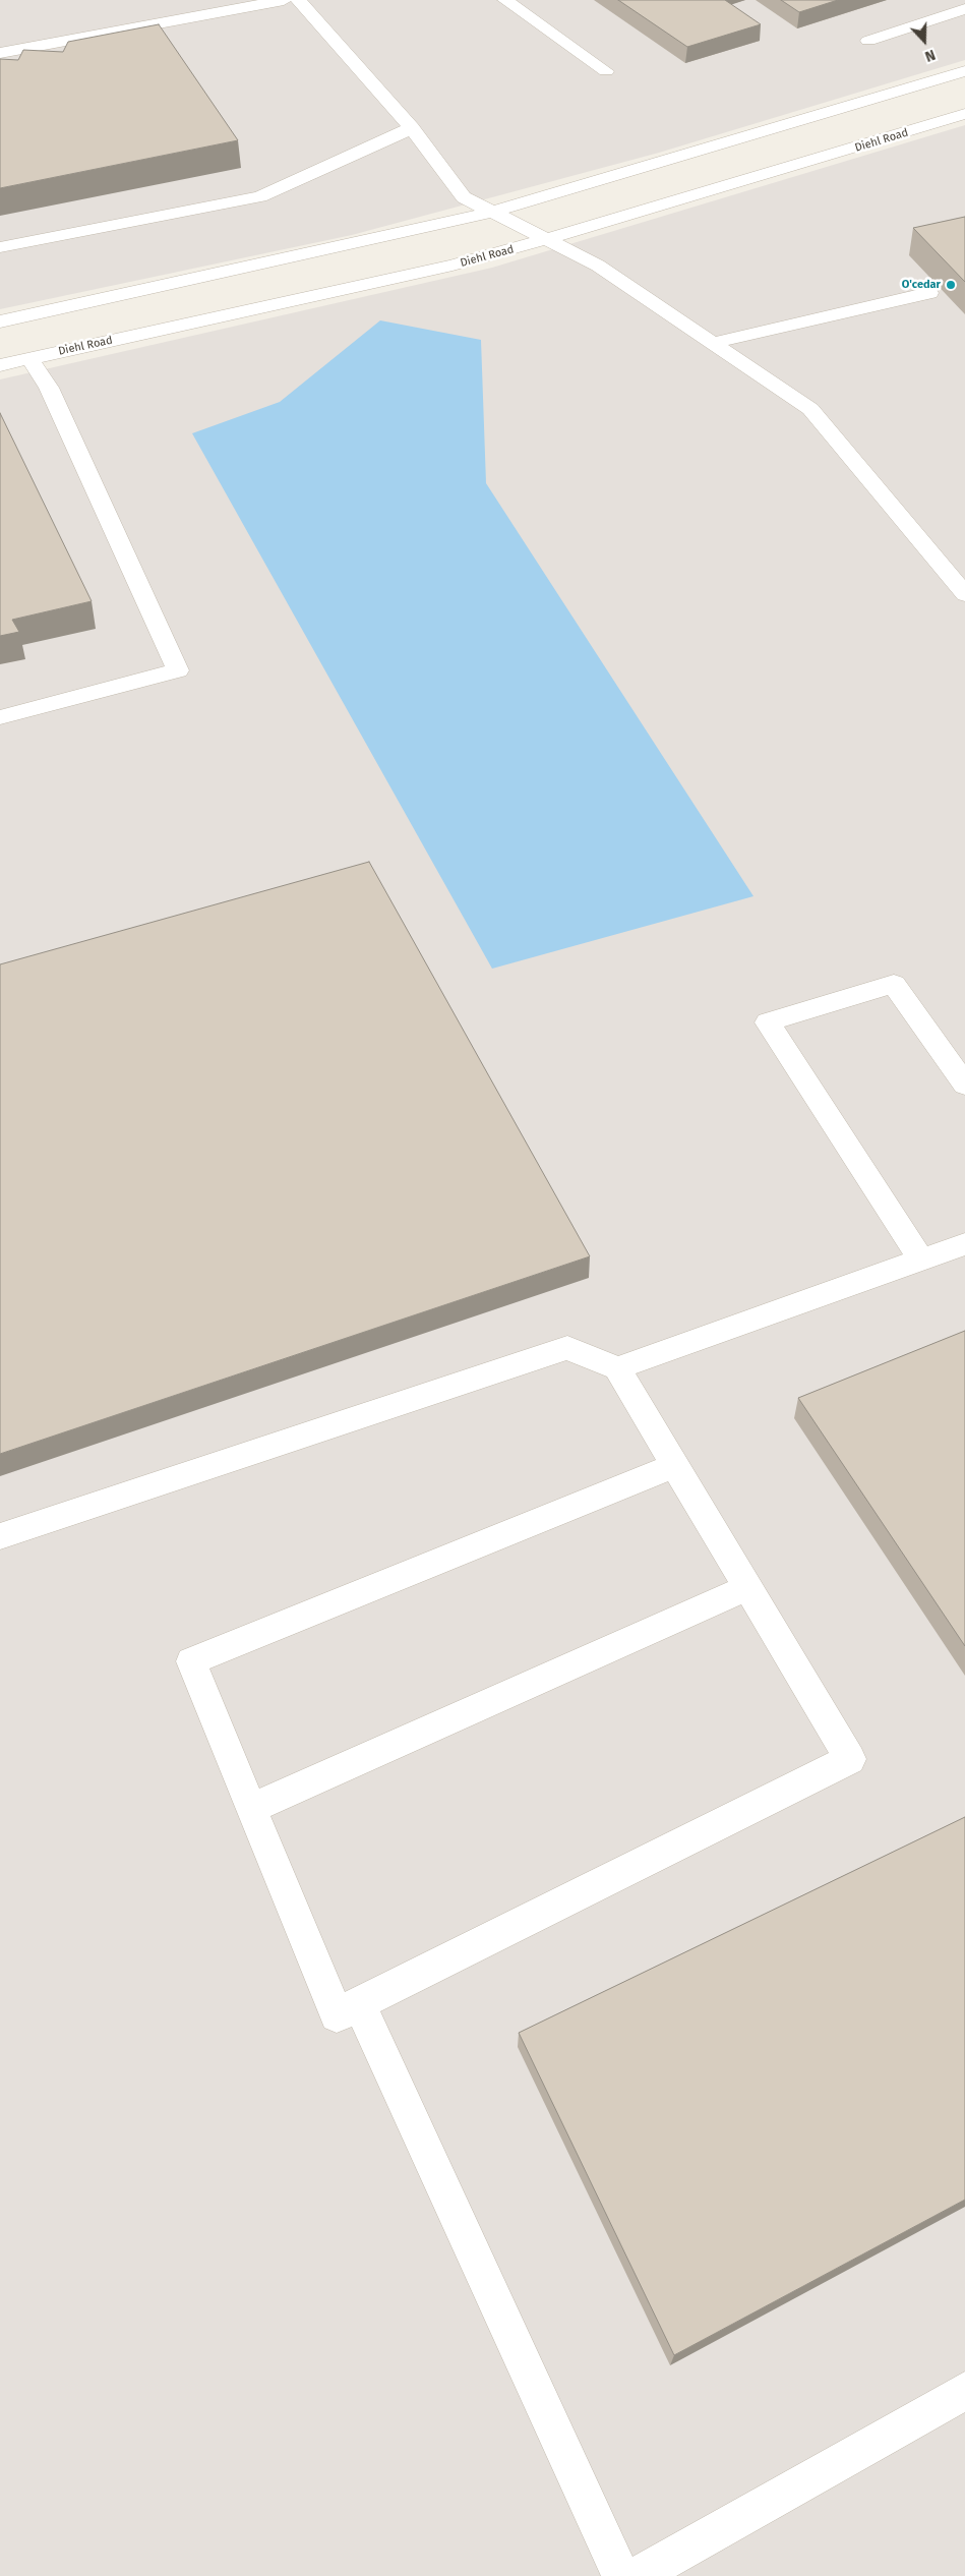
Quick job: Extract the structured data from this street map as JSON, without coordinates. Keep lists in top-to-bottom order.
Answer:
{
  "streets": {
    "street": ["Diehl Road"]
  },
  "places": ["O'cedar"],
  "north": "bottom"
}
